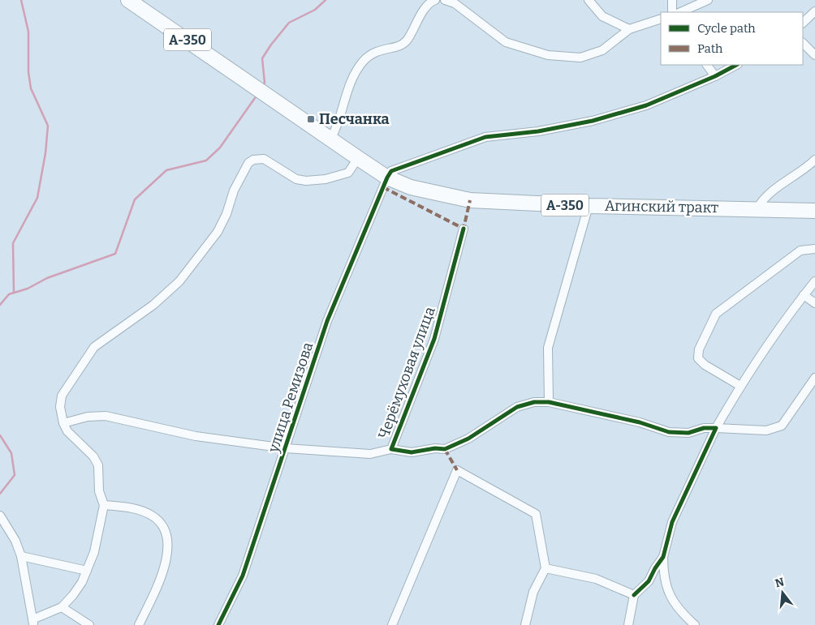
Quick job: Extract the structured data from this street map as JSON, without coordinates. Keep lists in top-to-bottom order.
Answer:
{
  "streets": {
    "highway": ["А-350", "Агинский тракт"],
    "street": ["Черёмуховая улица", "улица Ремизова"]
  },
  "crossings": [
    ["Агинский тракт", "улица Ремизова"]
  ],
  "places": {
    "transit": ["Песчанка"]
  },
  "legend": ["Cycle path", "Path"],
  "north": "top"
}
